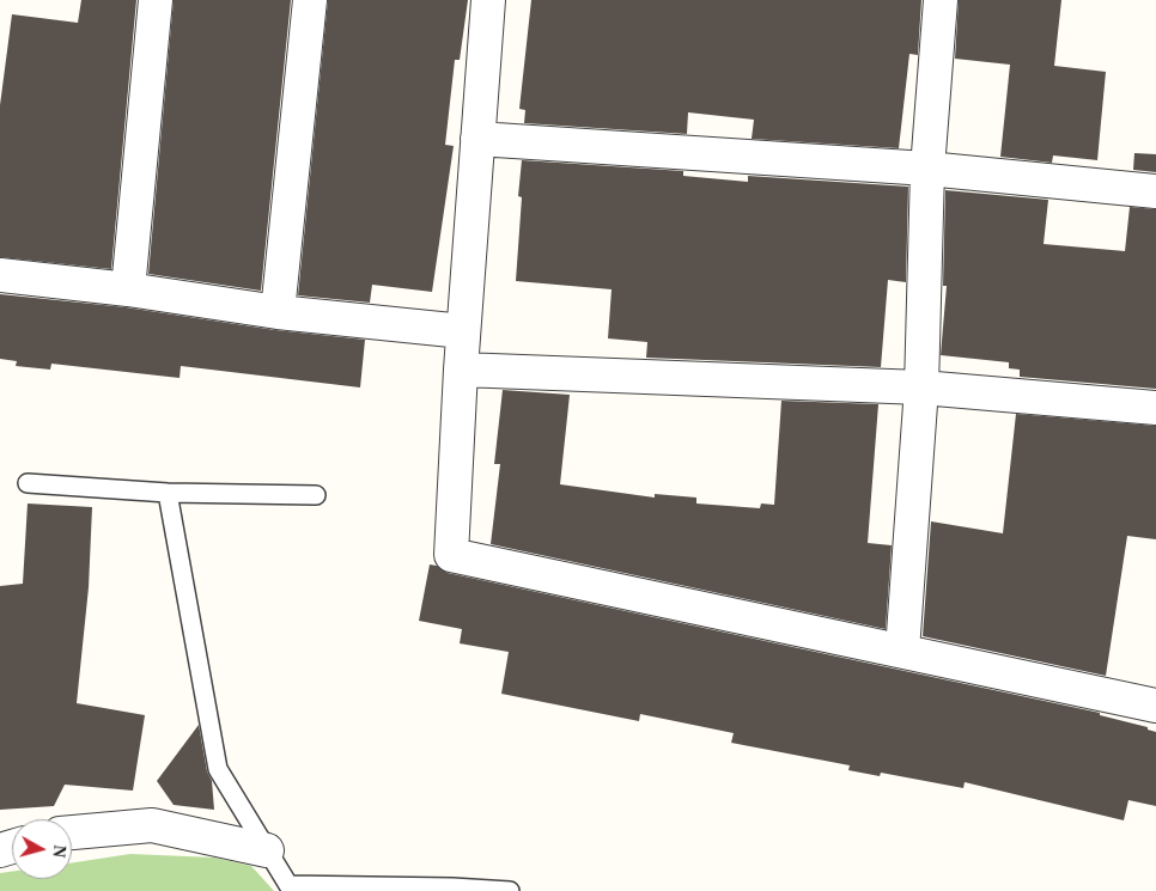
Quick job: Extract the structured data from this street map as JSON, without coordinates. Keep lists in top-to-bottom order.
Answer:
{
  "north": "right"
}
